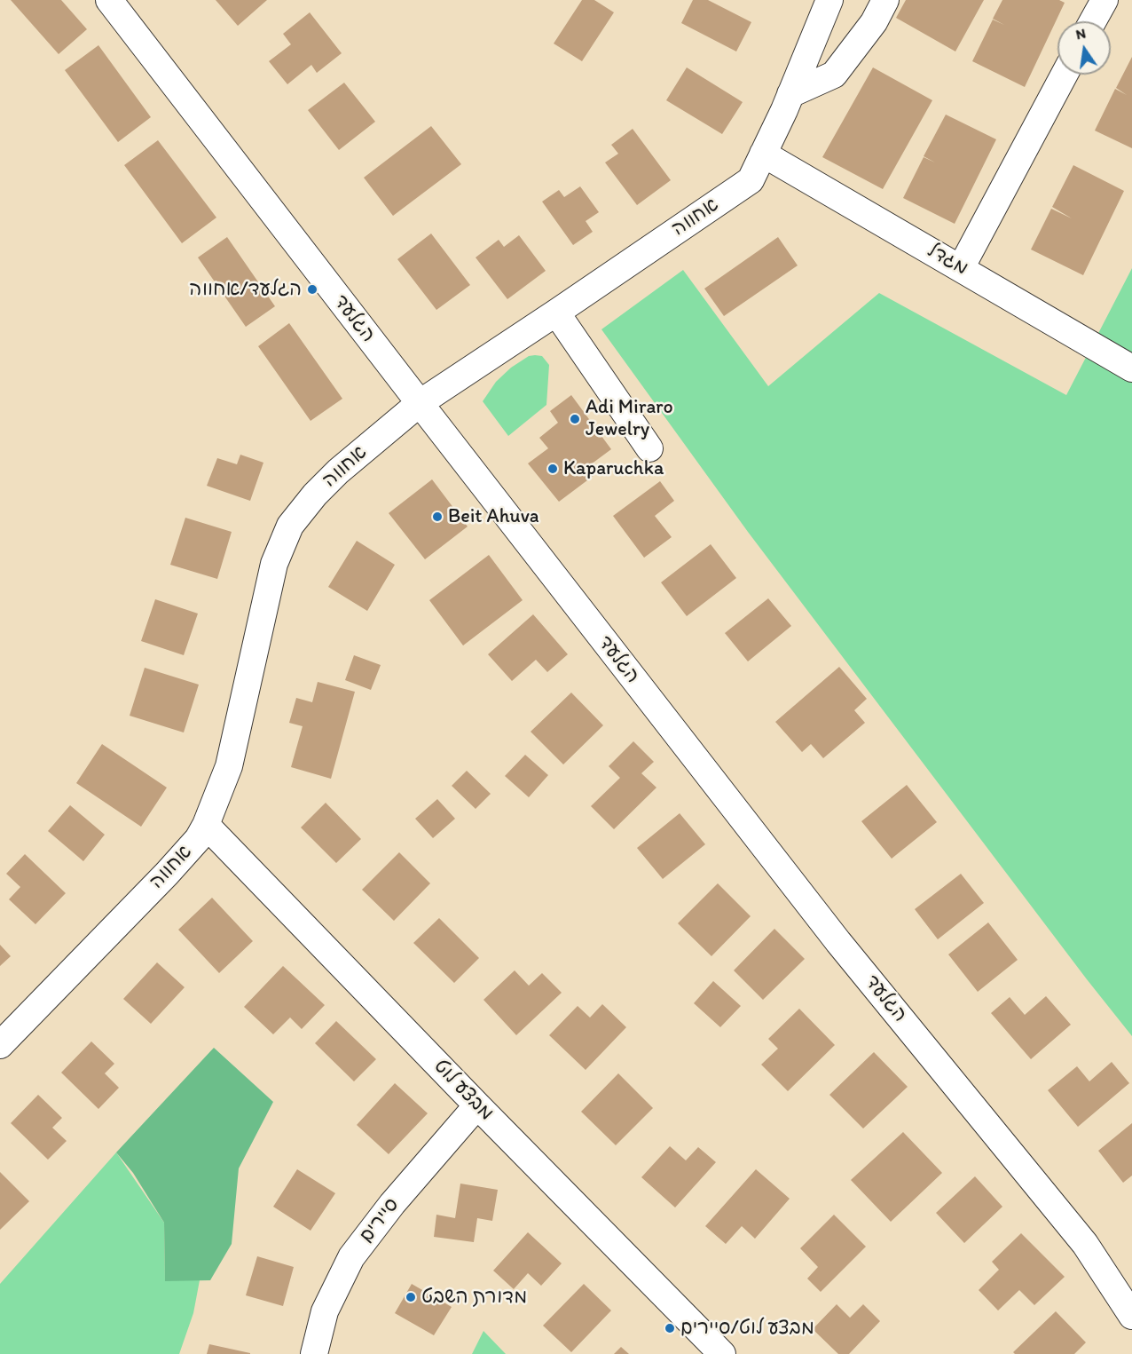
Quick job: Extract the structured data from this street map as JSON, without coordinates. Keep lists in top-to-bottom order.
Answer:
{
  "streets": {
    "street": [
      "אחווה",
      "מגדל",
      "הגלעד",
      "מבצע לוט",
      "סיירים"
    ]
  },
  "crossings": [
    ["אחווה", "מגדל"],
    ["אחווה", "הגלעד"],
    ["אחווה", "מבצע לוט"],
    ["מבצע לוט", "סיירים"]
  ],
  "places": [
    "הגלעד/אחווה",
    "Adi Miraro Jewelry",
    "Kaparuchka",
    "Beit Ahuva",
    "מדורת השבט",
    "מבצע לוט/סיירים"
  ],
  "north": "top"
}
